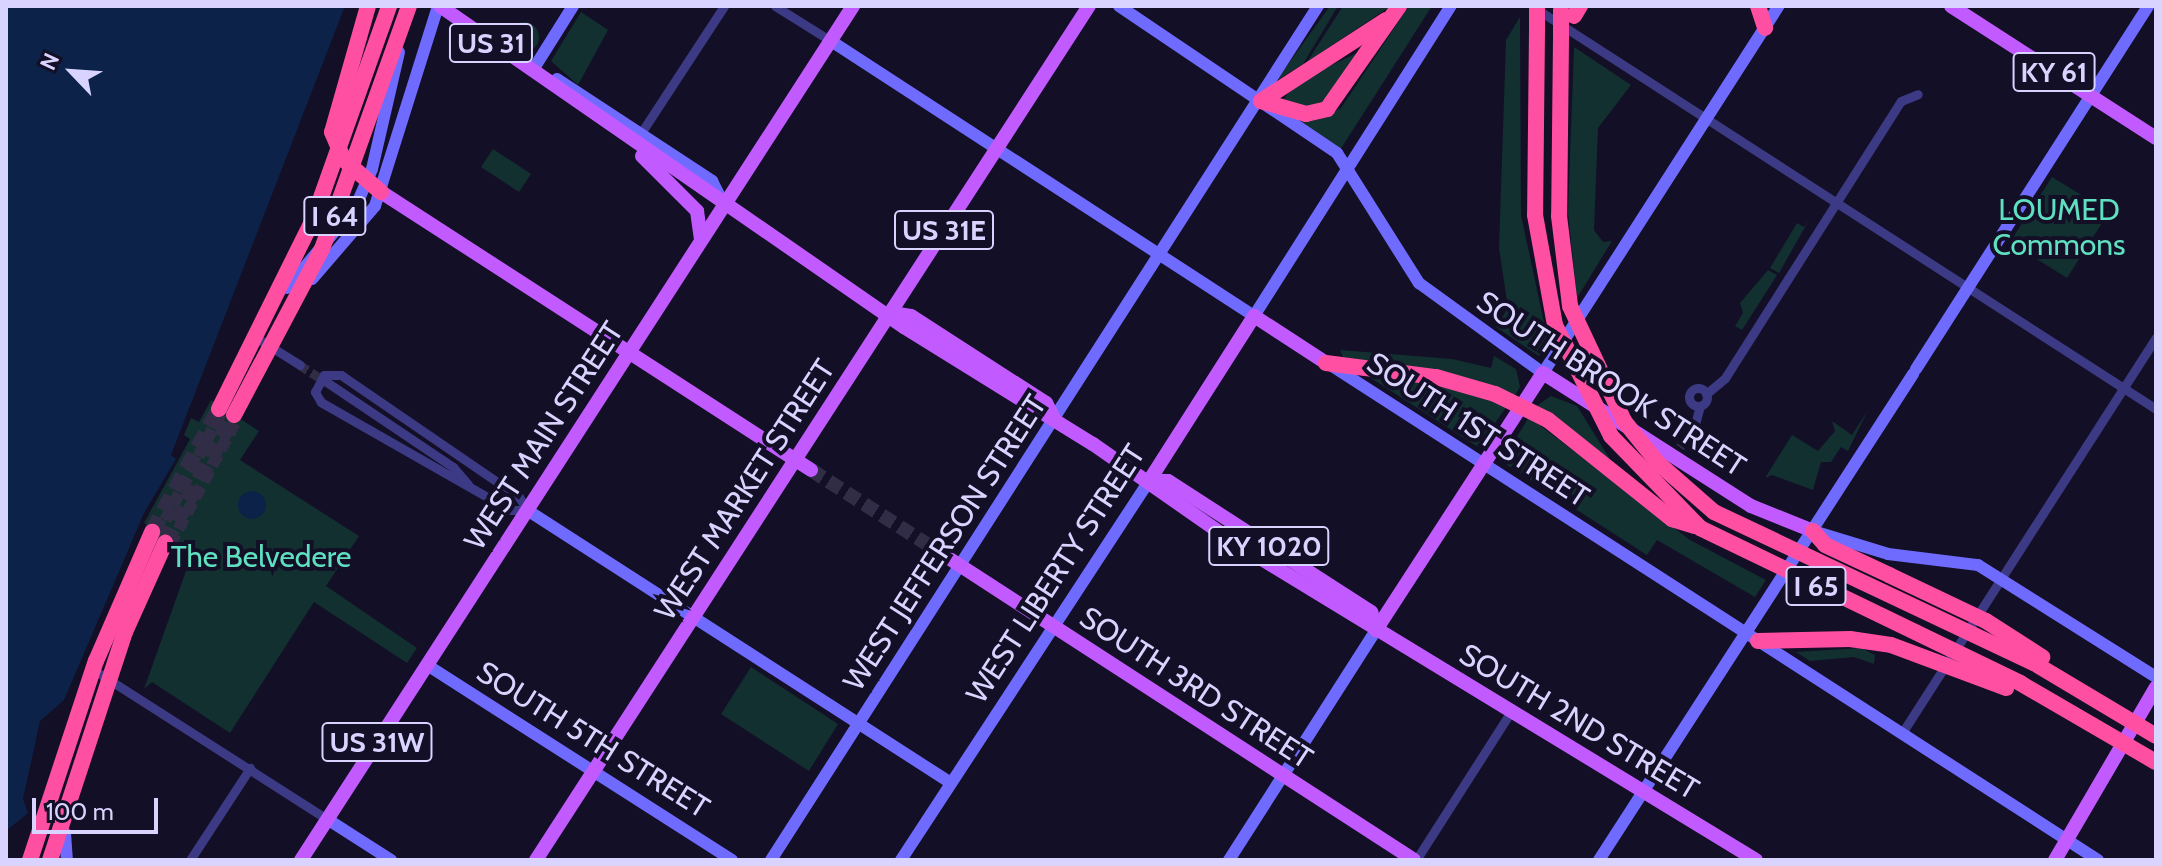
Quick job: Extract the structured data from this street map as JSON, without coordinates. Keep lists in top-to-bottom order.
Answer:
{
  "streets": {
    "highway": ["I 64", "I 65"],
    "main road": [
      "US 31",
      "KY 61",
      "US 31E",
      "SOUTH BROOK STREET",
      "SOUTH 1ST STREET",
      "WEST MAIN STREET",
      "WEST MARKET STREET",
      "KY 1020",
      "WEST LIBERTY STREET",
      "SOUTH 3RD STREET",
      "SOUTH 2ND STREET",
      "US 31W"
    ],
    "street": ["WEST JEFFERSON STREET", "SOUTH 5TH STREET"]
  },
  "crossings": [
    ["US 31", "WEST MAIN STREET"],
    ["US 31", "SOUTH 2ND STREET"],
    ["US 31E", "SOUTH 1ST STREET"],
    ["US 31E", "WEST MARKET STREET"],
    ["SOUTH BROOK STREET", "WEST JEFFERSON STREET"],
    ["SOUTH 1ST STREET", "WEST MAIN STREET"],
    ["SOUTH 1ST STREET", "WEST MARKET STREET"],
    ["SOUTH 1ST STREET", "WEST JEFFERSON STREET"],
    ["SOUTH 1ST STREET", "WEST LIBERTY STREET"],
    ["WEST MAIN STREET", "SOUTH 2ND STREET"],
    ["WEST MAIN STREET", "SOUTH 5TH STREET"],
    ["WEST MARKET STREET", "SOUTH 2ND STREET"],
    ["WEST MARKET STREET", "SOUTH 5TH STREET"],
    ["WEST JEFFERSON STREET", "SOUTH 3RD STREET"],
    ["WEST JEFFERSON STREET", "SOUTH 2ND STREET"],
    ["WEST LIBERTY STREET", "SOUTH 3RD STREET"],
    ["WEST LIBERTY STREET", "SOUTH 2ND STREET"]
  ],
  "parks": ["LOUMED Commons", "The Belvedere"],
  "scale_bar": "100 m",
  "north": "top left"
}
